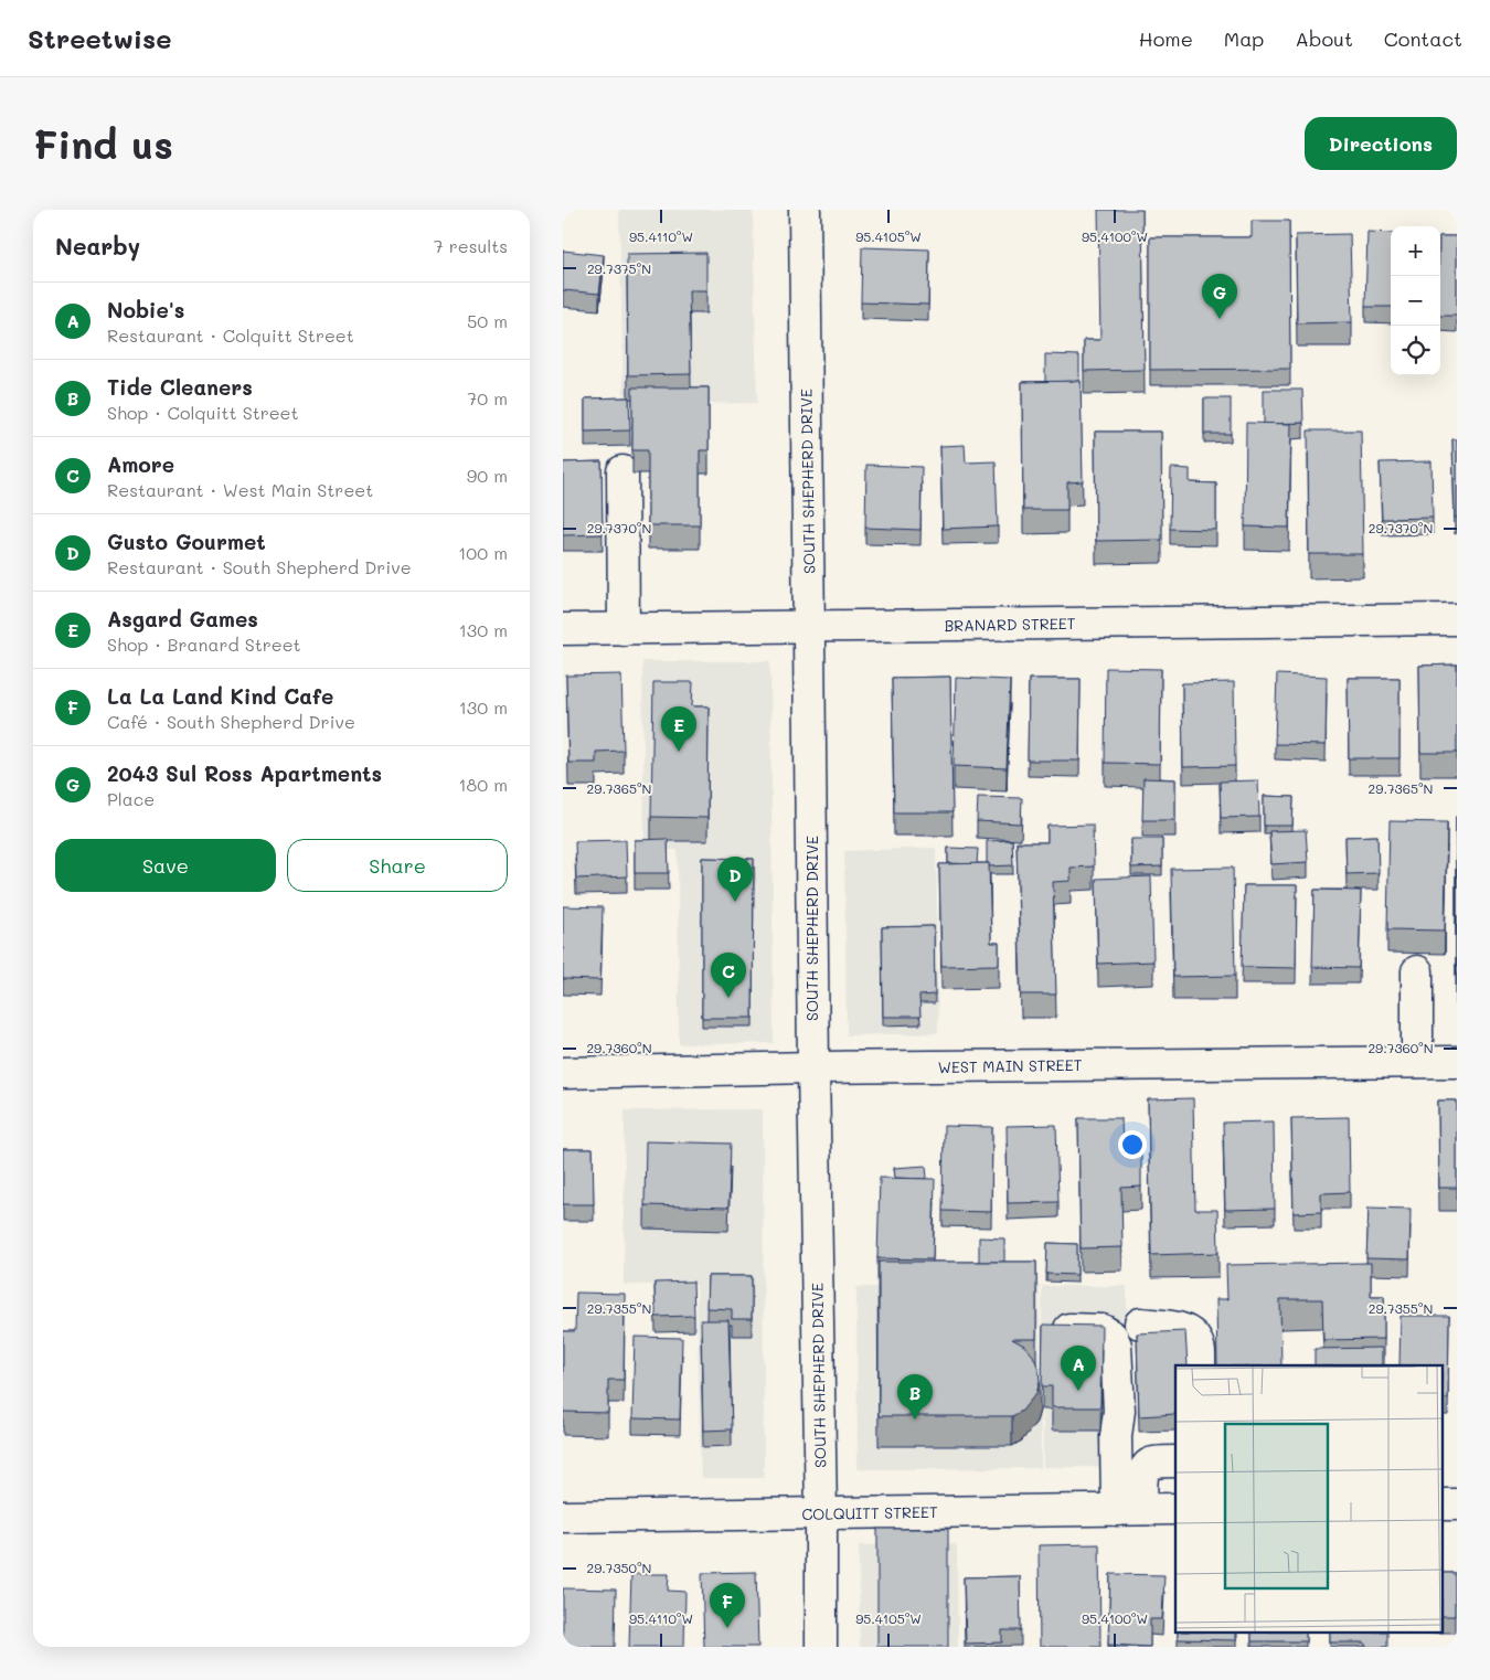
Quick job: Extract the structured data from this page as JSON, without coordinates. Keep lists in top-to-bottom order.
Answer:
{
  "streets": {
    "street": [
      "SOUTH SHEPHERD DRIVE",
      "BRANARD STREET",
      "WEST MAIN STREET",
      "COLQUITT STREET"
    ]
  },
  "crossings": [
    ["SOUTH SHEPHERD DRIVE", "BRANARD STREET"],
    ["SOUTH SHEPHERD DRIVE", "WEST MAIN STREET"],
    ["SOUTH SHEPHERD DRIVE", "COLQUITT STREET"]
  ],
  "page": {
    "header": "Streetwise",
    "nav": [
      "Home",
      "Map",
      "About",
      "Contact"
    ],
    "buttons": [
      "Directions",
      ["Save", "Share"]
    ],
    "title": "Find us",
    "heading": ["Nearby", "7 results"],
    "map_buttons": ["+", "−"],
    "pins": [
      "G",
      "E",
      "D",
      "C",
      "A",
      "B",
      "F"
    ],
    "list": [
      {
        "mark": "A",
        "name": "Nobie's",
        "note": "Restaurant · Colquitt Street",
        "value": "50 m"
      },
      {
        "mark": "B",
        "name": "Tide Cleaners",
        "note": "Shop · Colquitt Street",
        "value": "70 m"
      },
      {
        "mark": "C",
        "name": "Amore",
        "note": "Restaurant · West Main Street",
        "value": "90 m"
      },
      {
        "mark": "D",
        "name": "Gusto Gourmet",
        "note": "Restaurant · South Shepherd Drive",
        "value": "100 m"
      },
      {
        "mark": "E",
        "name": "Asgard Games",
        "note": "Shop · Branard Street",
        "value": "130 m"
      },
      {
        "mark": "F",
        "name": "La La Land Kind Cafe",
        "note": "Café · South Shepherd Drive",
        "value": "130 m"
      },
      {
        "mark": "G",
        "name": "2043 Sul Ross Apartments",
        "note": "Place",
        "value": "180 m"
      }
    ]
  },
  "coordinates": [
    "95.4110°W",
    "95.4105°W",
    "95.4100°W",
    "29.7375°N",
    "29.7370°N",
    "29.7365°N",
    "29.7360°N",
    "29.7355°N",
    "29.7350°N"
  ]
}
